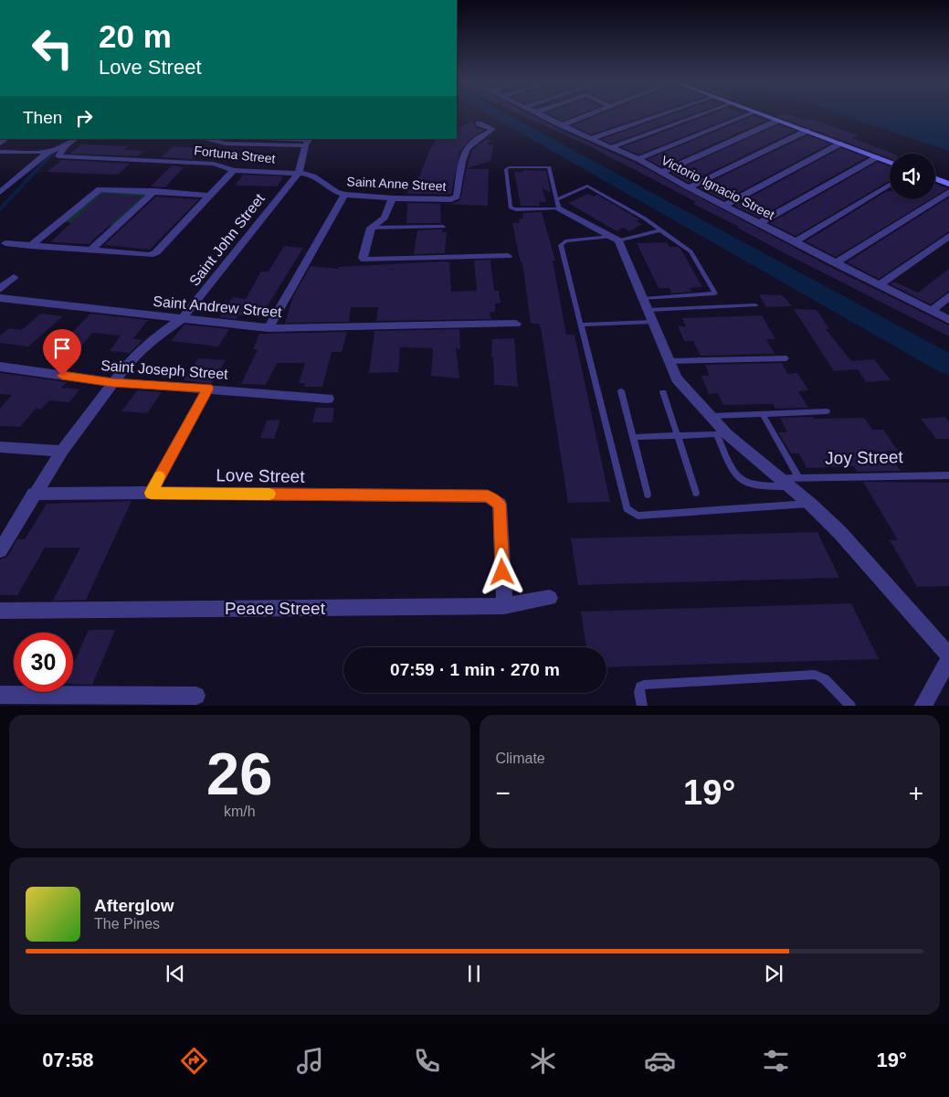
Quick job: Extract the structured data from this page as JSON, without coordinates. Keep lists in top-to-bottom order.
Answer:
{
  "streets": {
    "street": [
      "Fortuna Street",
      "Saint Anne Street",
      "Victorio Ignacio Street",
      "Saint John Street",
      "Saint Andrew Street",
      "Saint Joseph Street",
      "Love Street",
      "Peace Street"
    ],
    "lane": ["Joy Street"]
  },
  "crossings": [
    ["Fortuna Street", "Saint Anne Street"],
    ["Fortuna Street", "Saint John Street"],
    ["Saint Anne Street", "Saint John Street"],
    ["Saint John Street", "Saint Andrew Street"],
    ["Saint John Street", "Saint Joseph Street"],
    ["Saint John Street", "Love Street"],
    ["Love Street", "Peace Street"]
  ],
  "page": {
    "turn": ["20 m", "Love Street"],
    "then": "Then",
    "limit": "30",
    "trip": "07:59 · 1 min · 270 m",
    "tile": [
      ["26", "km/h"],
      "Climate"
    ],
    "heat": ["−", "19°", "+"],
    "song": ["Afterglow", "The Pines"],
    "tabs": ["07:58", "19°"]
  }
}
